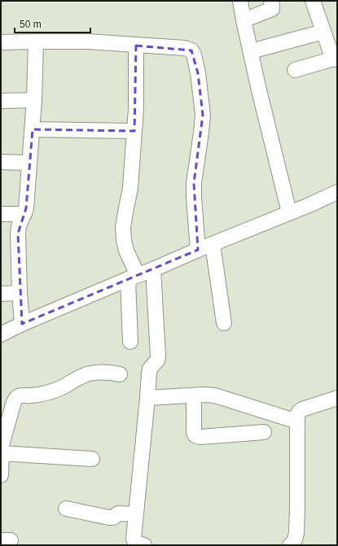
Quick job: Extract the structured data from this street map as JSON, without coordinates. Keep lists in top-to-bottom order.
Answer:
{
  "scale_bar": "50 m"
}
